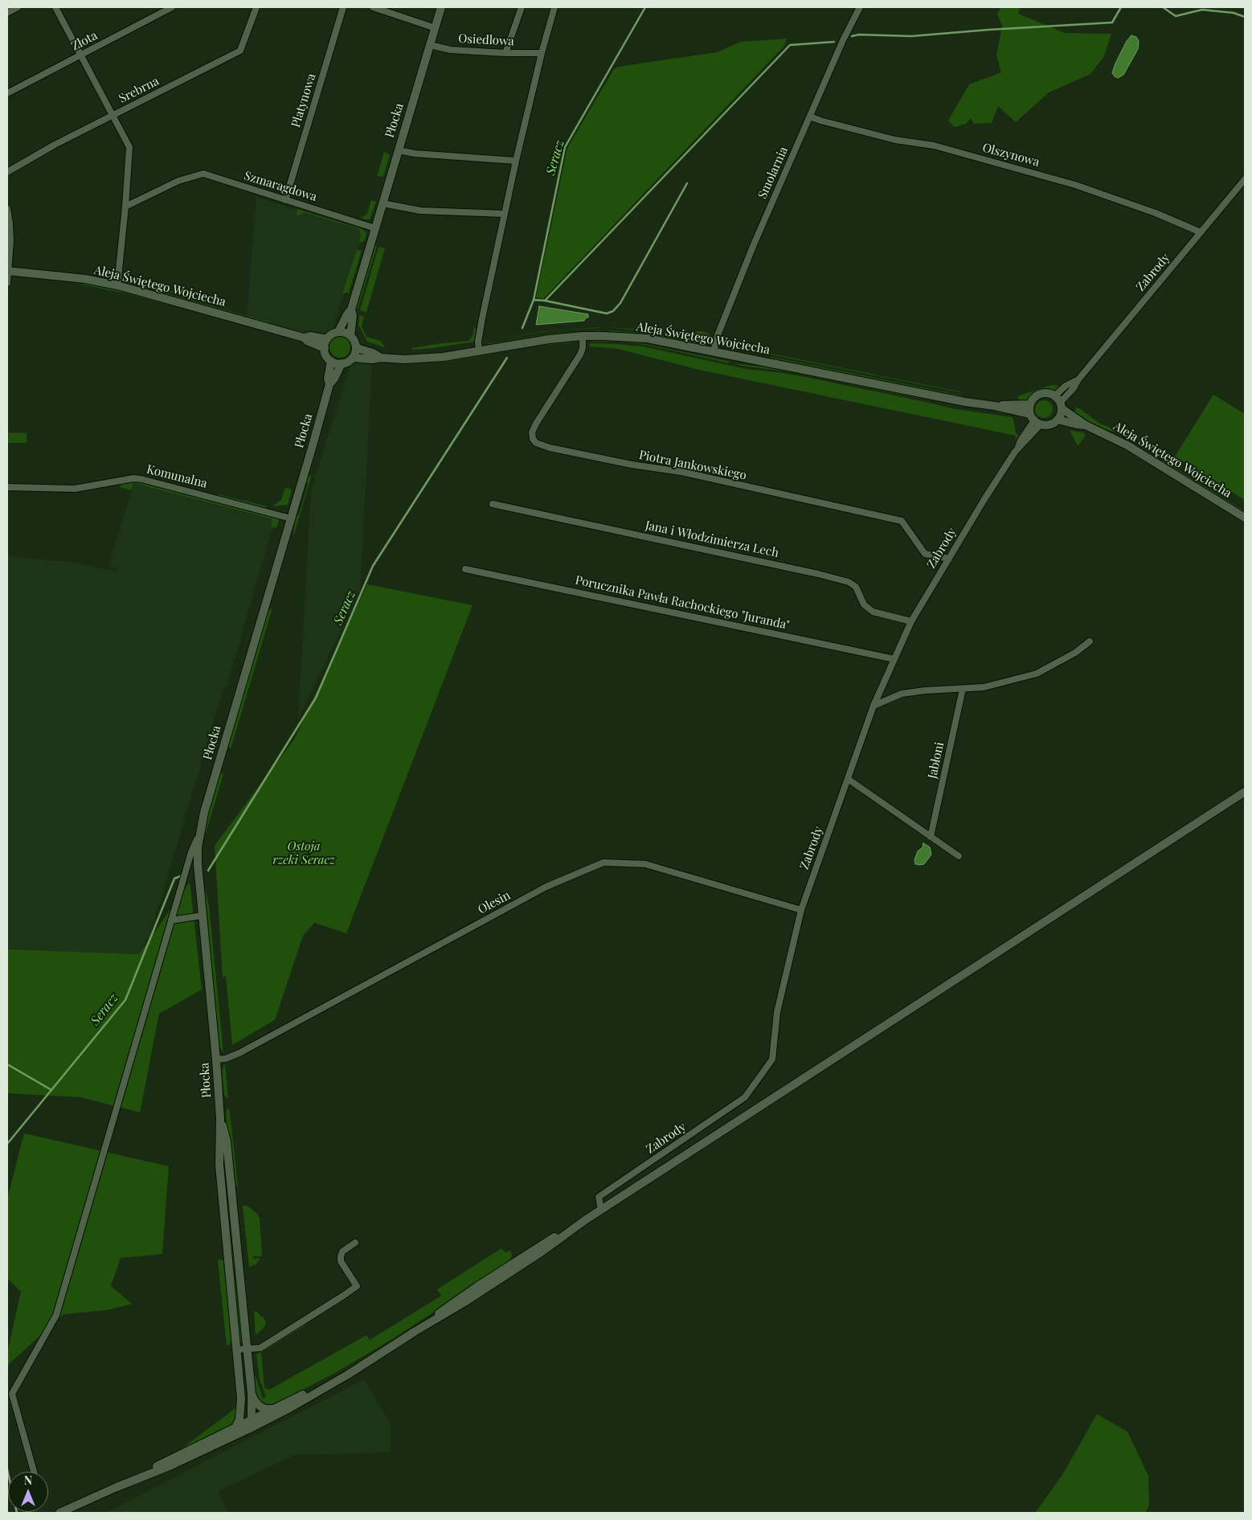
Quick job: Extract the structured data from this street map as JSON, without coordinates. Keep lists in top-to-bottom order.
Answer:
{
  "streets": {
    "street": [
      "Osiedlowa",
      "Złota",
      "Srebrna",
      "Platynowa",
      "Płocka",
      "Olszynowa",
      "Smolarnia",
      "Szmaragdowa",
      "Zabrody",
      "Aleja Świętego Wojciecha",
      "Piotra Jankowskiego",
      "Komunalna",
      "Jana i Włodzimierza Lech",
      "Porucznika Pawła Rachockiego \"Juranda\"",
      "Jabłoni",
      "Olesin"
    ]
  },
  "crossings": [
    ["Osiedlowa", "Płocka"],
    ["Platynowa", "Szmaragdowa"],
    ["Płocka", "Szmaragdowa"],
    ["Płocka", "Aleja Świętego Wojciecha"],
    ["Płocka", "Komunalna"],
    ["Płocka", "Olesin"],
    ["Olszynowa", "Smolarnia"],
    ["Olszynowa", "Zabrody"],
    ["Smolarnia", "Aleja Świętego Wojciecha"],
    ["Zabrody", "Aleja Świętego Wojciecha"],
    ["Zabrody", "Piotra Jankowskiego"],
    ["Zabrody", "Jana i Włodzimierza Lech"],
    ["Zabrody", "Porucznika Pawła Rachockiego \"Juranda\""],
    ["Zabrody", "Olesin"],
    ["Aleja Świętego Wojciecha", "Piotra Jankowskiego"]
  ],
  "water": ["Seracz"],
  "parks": ["Ostoja rzeki Seracz"],
  "north": "top"
}
